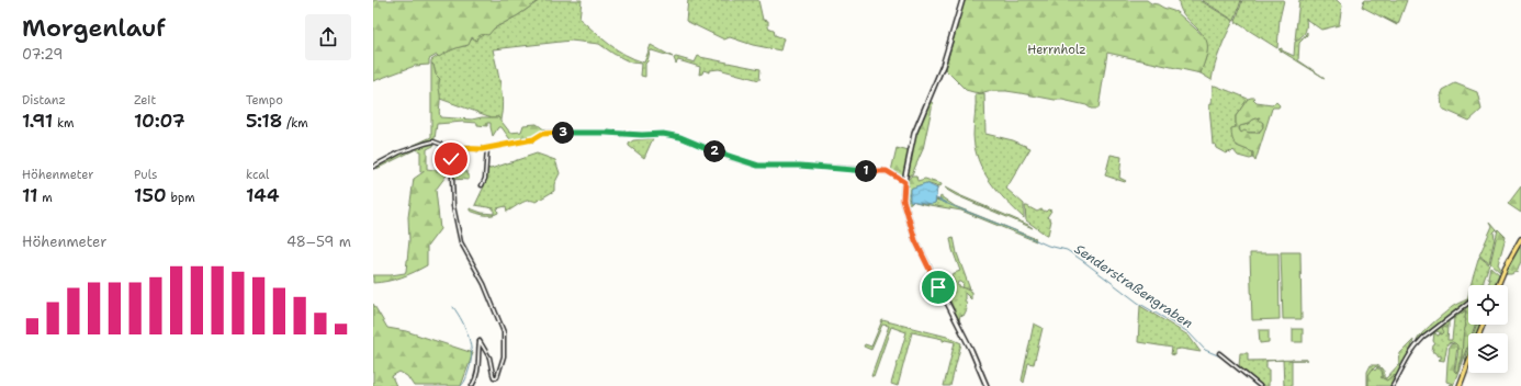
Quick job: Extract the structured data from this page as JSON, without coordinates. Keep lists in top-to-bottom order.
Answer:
{
  "water": ["Senderstraßengraben"],
  "parks": ["Herrnholz"],
  "page": {
    "heading": ["Morgenlauf", "07:29"],
    "stats": [
      ["Distanz", "1.91 km"],
      ["Zeit", "10:07"],
      ["Tempo", "5:18 /km"],
      ["Höhenmeter", "11 m"],
      ["Puls", "150 bpm"],
      ["kcal", "144"]
    ],
    "pins": ["3", "2", "1"],
    "chart": ["Höhenmeter", "48–59 m"]
  }
}
